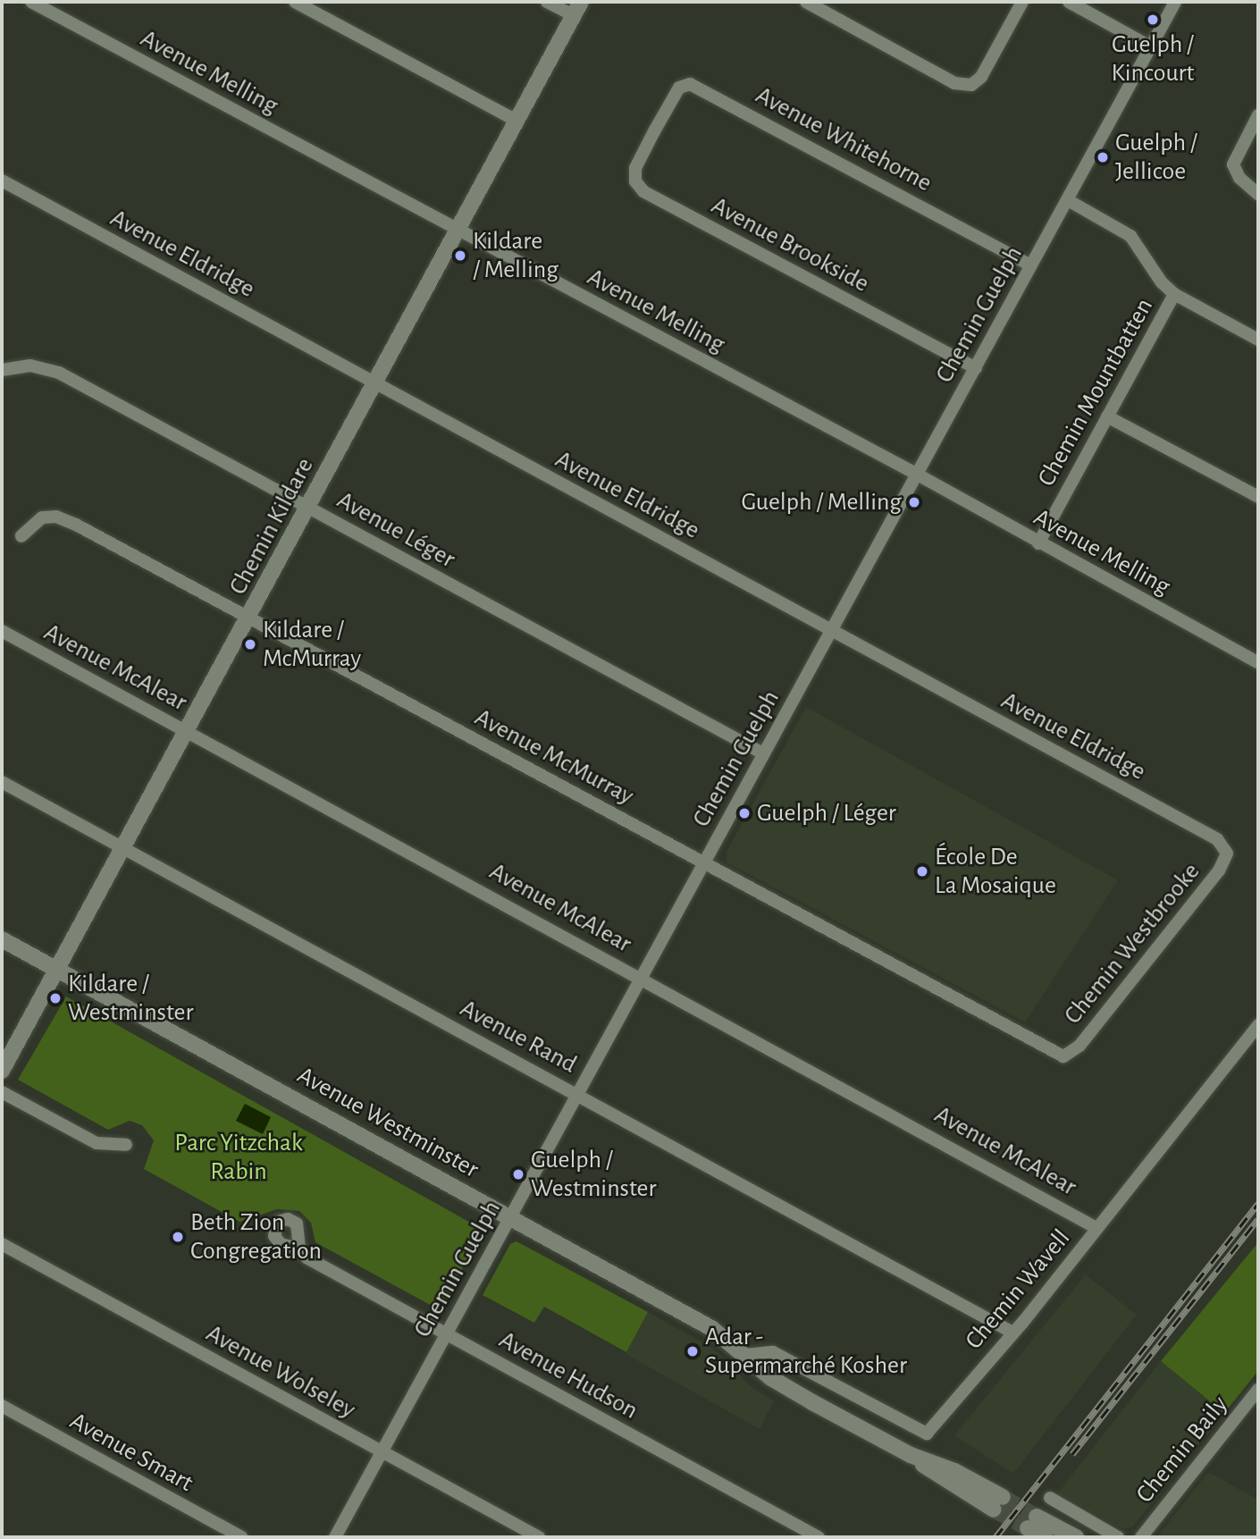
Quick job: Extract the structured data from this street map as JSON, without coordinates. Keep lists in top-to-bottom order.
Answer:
{
  "streets": {
    "street": [
      "Avenue Melling",
      "Avenue Whitehorne",
      "Avenue Brookside",
      "Avenue Eldridge",
      "Chemin Guelph",
      "Chemin Mountbatten",
      "Chemin Kildare",
      "Avenue Léger",
      "Avenue McAlear",
      "Avenue McMurray",
      "Chemin Westbrooke",
      "Avenue Rand",
      "Avenue Westminster",
      "Chemin Wavell",
      "Avenue Wolseley",
      "Avenue Hudson",
      "Chemin Baily",
      "Avenue Smart"
    ]
  },
  "crossings": [
    ["Avenue Melling", "Chemin Guelph"],
    ["Avenue Melling", "Chemin Mountbatten"],
    ["Avenue Melling", "Chemin Kildare"],
    ["Avenue Whitehorne", "Avenue Brookside"],
    ["Avenue Whitehorne", "Chemin Guelph"],
    ["Avenue Brookside", "Chemin Guelph"],
    ["Avenue Eldridge", "Chemin Guelph"],
    ["Avenue Eldridge", "Chemin Kildare"],
    ["Avenue Eldridge", "Chemin Westbrooke"],
    ["Chemin Guelph", "Avenue Léger"],
    ["Chemin Guelph", "Avenue McAlear"],
    ["Chemin Guelph", "Avenue McMurray"],
    ["Chemin Guelph", "Avenue Rand"],
    ["Chemin Guelph", "Avenue Westminster"],
    ["Chemin Guelph", "Avenue Wolseley"],
    ["Chemin Guelph", "Avenue Hudson"],
    ["Chemin Kildare", "Avenue Léger"],
    ["Chemin Kildare", "Avenue McAlear"],
    ["Chemin Kildare", "Avenue McMurray"],
    ["Chemin Kildare", "Avenue Rand"],
    ["Chemin Kildare", "Avenue Westminster"],
    ["Avenue McAlear", "Chemin Wavell"],
    ["Avenue McMurray", "Chemin Westbrooke"],
    ["Avenue Rand", "Chemin Wavell"],
    ["Avenue Westminster", "Chemin Wavell"]
  ],
  "parks": ["Parc Yitzchak Rabin"],
  "places": [
    "Guelph / Kincourt",
    "Guelph / Jellicoe",
    "Kildare / Melling",
    "Guelph / Melling",
    "Kildare / McMurray",
    "Guelph / Léger",
    "École De La Mosaique",
    "Kildare / Westminster",
    "Guelph / Westminster",
    "Beth Zion Congregation",
    "Adar - Supermarché Kosher"
  ]
}
